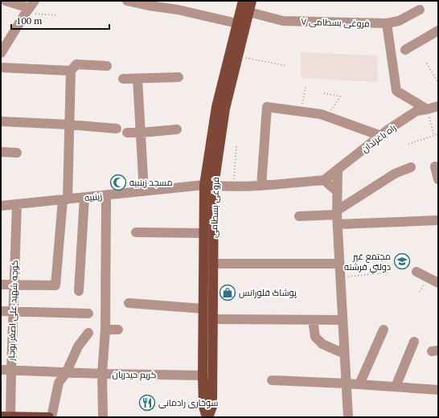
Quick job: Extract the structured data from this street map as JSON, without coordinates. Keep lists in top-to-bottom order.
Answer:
{
  "streets": {
    "main road": ["فروغی بسطامی"],
    "street": [
      "فروغی بسطامی ۷",
      "راه باغزندان",
      "زینبیه",
      "کوچه شهید علی اصغر بوجار",
      "کریم حیدریان"
    ]
  },
  "crossings": [
    ["فروغی بسطامی ۷", "فروغی بسطامی"],
    ["راه باغزندان", "زینبیه"],
    ["زینبیه", "فروغی بسطامی"],
    ["زینبیه", "کوچه شهید علی اصغر بوجار"],
    ["فروغی بسطامی", "کریم حیدریان"],
    ["کوچه شهید علی اصغر بوجار", "کریم حیدریان"]
  ],
  "places": {
    "mosque": ["مسجد زینبیه"],
    "school or university": ["مجتمع غير دولتي فرشته"],
    "shop": ["پوشاک فلورانس"],
    "restaurant": ["سوخاری رادمانی"]
  },
  "scale_bar": "100 m"
}
